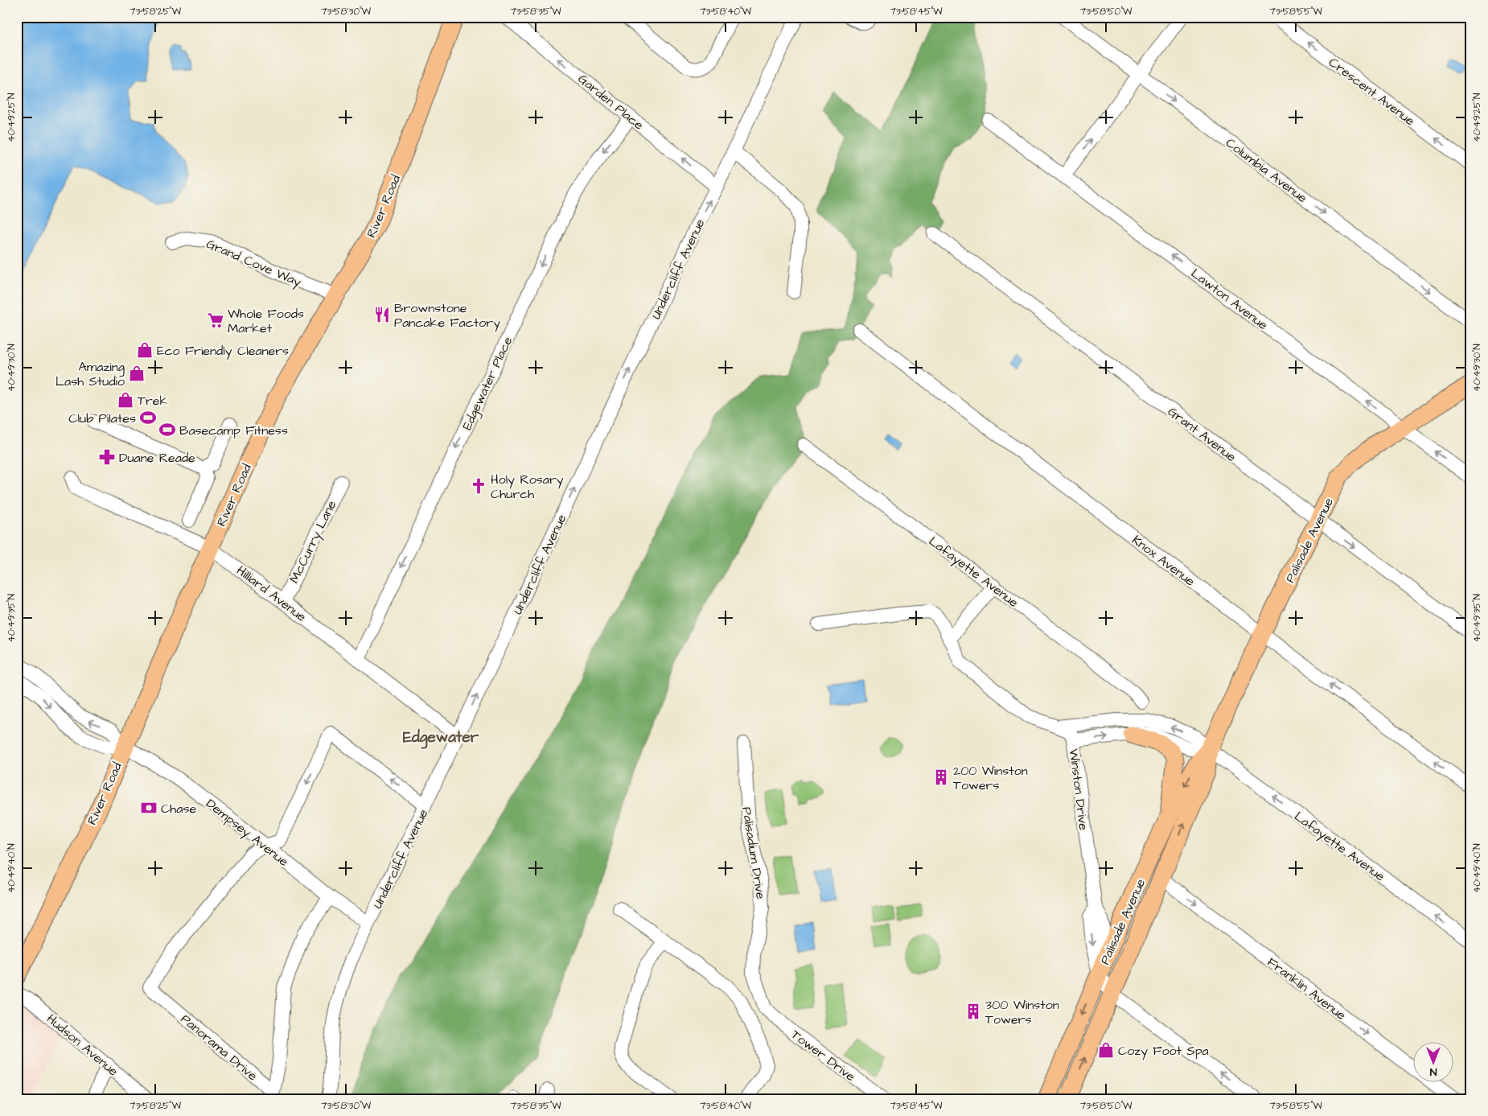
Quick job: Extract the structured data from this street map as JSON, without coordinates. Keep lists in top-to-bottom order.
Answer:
{
  "streets": {
    "main road": ["River Road", "Palisade Avenue"],
    "street": [
      "Crescent Avenue",
      "Garden Place",
      "Columbia Avenue",
      "Grand Cove Way",
      "Undercliff Avenue",
      "Lawton Avenue",
      "Edgewater Place",
      "Grant Avenue",
      "McCurry Lane",
      "Knox Avenue",
      "Lafayette Avenue",
      "Hilliard Avenue",
      "Winston Drive",
      "Dempsey Avenue",
      "Palisadium Drive",
      "Franklin Avenue",
      "Hudson Avenue",
      "Panorama Drive",
      "Tower Drive"
    ]
  },
  "crossings": [
    ["Garden Place", "Undercliff Avenue"],
    ["Garden Place", "Edgewater Place"],
    ["River Road", "Grand Cove Way"],
    ["River Road", "Hilliard Avenue"],
    ["River Road", "Dempsey Avenue"],
    ["Undercliff Avenue", "Hilliard Avenue"],
    ["Undercliff Avenue", "Dempsey Avenue"],
    ["Lawton Avenue", "Palisade Avenue"],
    ["Edgewater Place", "Hilliard Avenue"],
    ["Grant Avenue", "Palisade Avenue"],
    ["Palisade Avenue", "Knox Avenue"],
    ["Palisade Avenue", "Lafayette Avenue"],
    ["Palisade Avenue", "Winston Drive"],
    ["Palisade Avenue", "Franklin Avenue"],
    ["McCurry Lane", "Hilliard Avenue"],
    ["Lafayette Avenue", "Winston Drive"],
    ["Dempsey Avenue", "Panorama Drive"],
    ["Palisadium Drive", "Tower Drive"]
  ],
  "one_way": [
    "Crescent Avenue",
    "Garden Place",
    "Columbia Avenue",
    "Undercliff Avenue",
    "Lawton Avenue",
    "Edgewater Place",
    "Franklin Avenue"
  ],
  "districts": ["Edgewater"],
  "places": {
    "restaurant": ["Brownstone Pancake Factory"],
    "supermarket": ["Whole Foods Market"],
    "shop": [
      "Eco Friendly Cleaners",
      "Amazing Lash Studio",
      "Trek",
      "Cozy Foot Spa"
    ],
    "sports": ["Club Pilates", "Basecamp Fitness"],
    "pharmacy": ["Duane Reade"],
    "church": ["Holy Rosary Church"],
    "building": ["200 Winston Towers", "300 Winston Towers"],
    "bank": ["Chase"]
  },
  "north": "bottom",
  "coordinates": [
    "73°58'25\"W",
    "73°58'30\"W",
    "73°58'35\"W",
    "73°58'40\"W",
    "73°58'45\"W",
    "73°58'50\"W",
    "73°58'55\"W",
    "40°49'25\"N",
    "40°49'30\"N",
    "40°49'35\"N",
    "40°49'40\"N"
  ]
}
